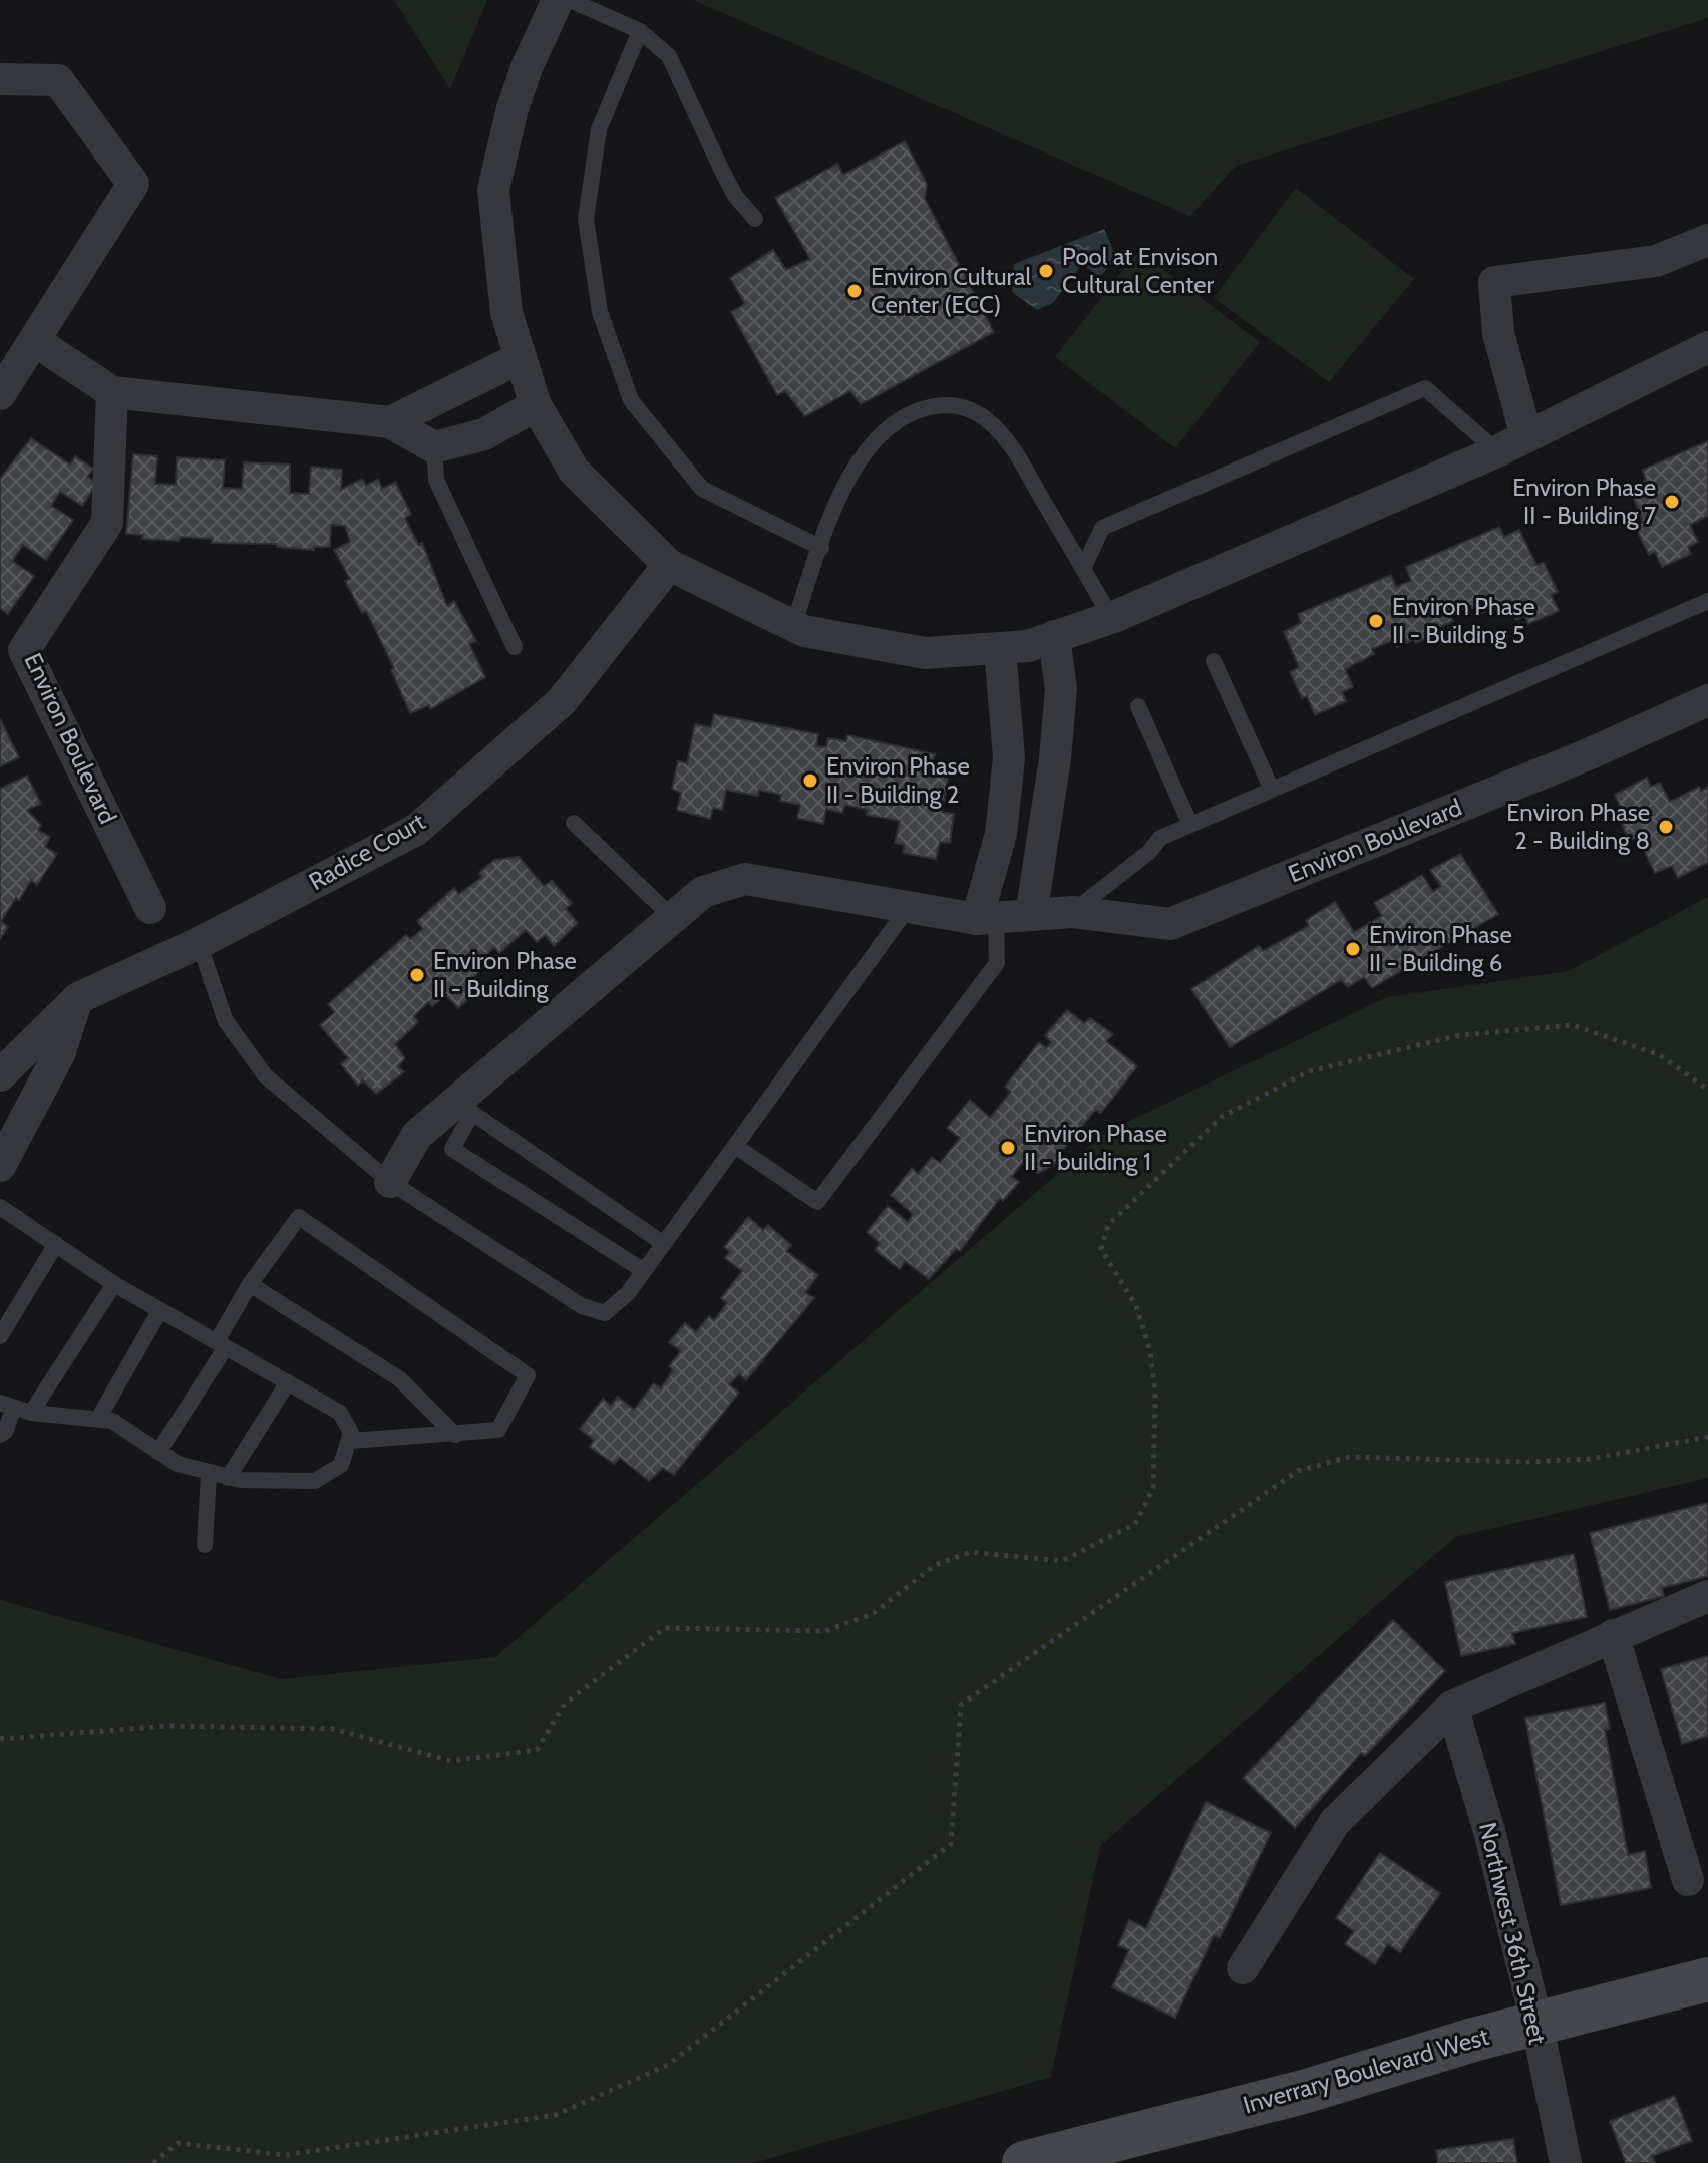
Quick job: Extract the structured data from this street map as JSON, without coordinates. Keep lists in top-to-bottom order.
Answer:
{
  "streets": {
    "street": [
      "Environ Boulevard",
      "Radice Court",
      "Northwest 36th Street",
      "Inverrary Boulevard West"
    ]
  },
  "crossings": [
    ["Northwest 36th Street", "Inverrary Boulevard West"]
  ],
  "places": [
    "Pool at Envison Cultural Center",
    "Environ Cultural Center (ECC)",
    "Environ Phase II - Building 7",
    "Environ Phase II - Building 5",
    "Environ Phase II - Building 2",
    "Environ Phase 2 - Building 8",
    "Environ Phase II - Building 6",
    "Environ Phase II - Building",
    "Environ Phase II - building 1"
  ]
}
